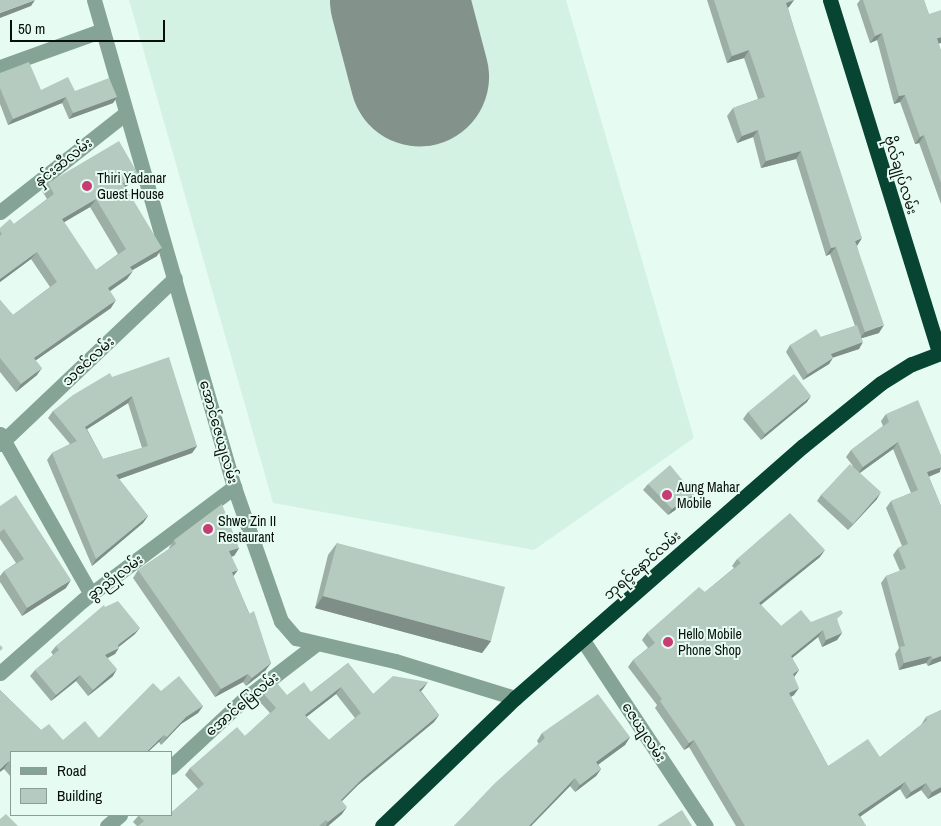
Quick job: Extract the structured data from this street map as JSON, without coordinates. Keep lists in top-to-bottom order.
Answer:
{
  "streets": {
    "highway": ["ဗိုလ်ချုပ်လမ်း", "ဘုရင့်နောင်လမ်း"],
    "street": [
      "နှင်းဆီလမ်း",
      "သဇင်လမ်း",
      "အောင်ဇေယျလမ်း",
      "ခွာညိုလမ်း",
      "အောင်မြေလမ်း",
      "ဇေယျလမ်း"
    ]
  },
  "crossings": [
    ["နှင်းဆီလမ်း", "အောင်ဇေယျလမ်း"],
    ["ဗိုလ်ချုပ်လမ်း", "ဘုရင့်နောင်လမ်း"],
    ["သဇင်လမ်း", "အောင်ဇေယျလမ်း"],
    ["အောင်ဇေယျလမ်း", "ဘုရင့်နောင်လမ်း"],
    ["အောင်ဇေယျလမ်း", "ခွာညိုလမ်း"],
    ["အောင်ဇေယျလမ်း", "အောင်မြေလမ်း"],
    ["ဘုရင့်နောင်လမ်း", "ဇေယျလမ်း"]
  ],
  "places": [
    "Thiri Yadanar Guest House",
    "Aung Mahar Mobile",
    "Shwe Zin II Restaurant",
    "Hello Mobile Phone Shop"
  ],
  "legend": ["Road", "Building"],
  "scale_bar": "50 m"
}
